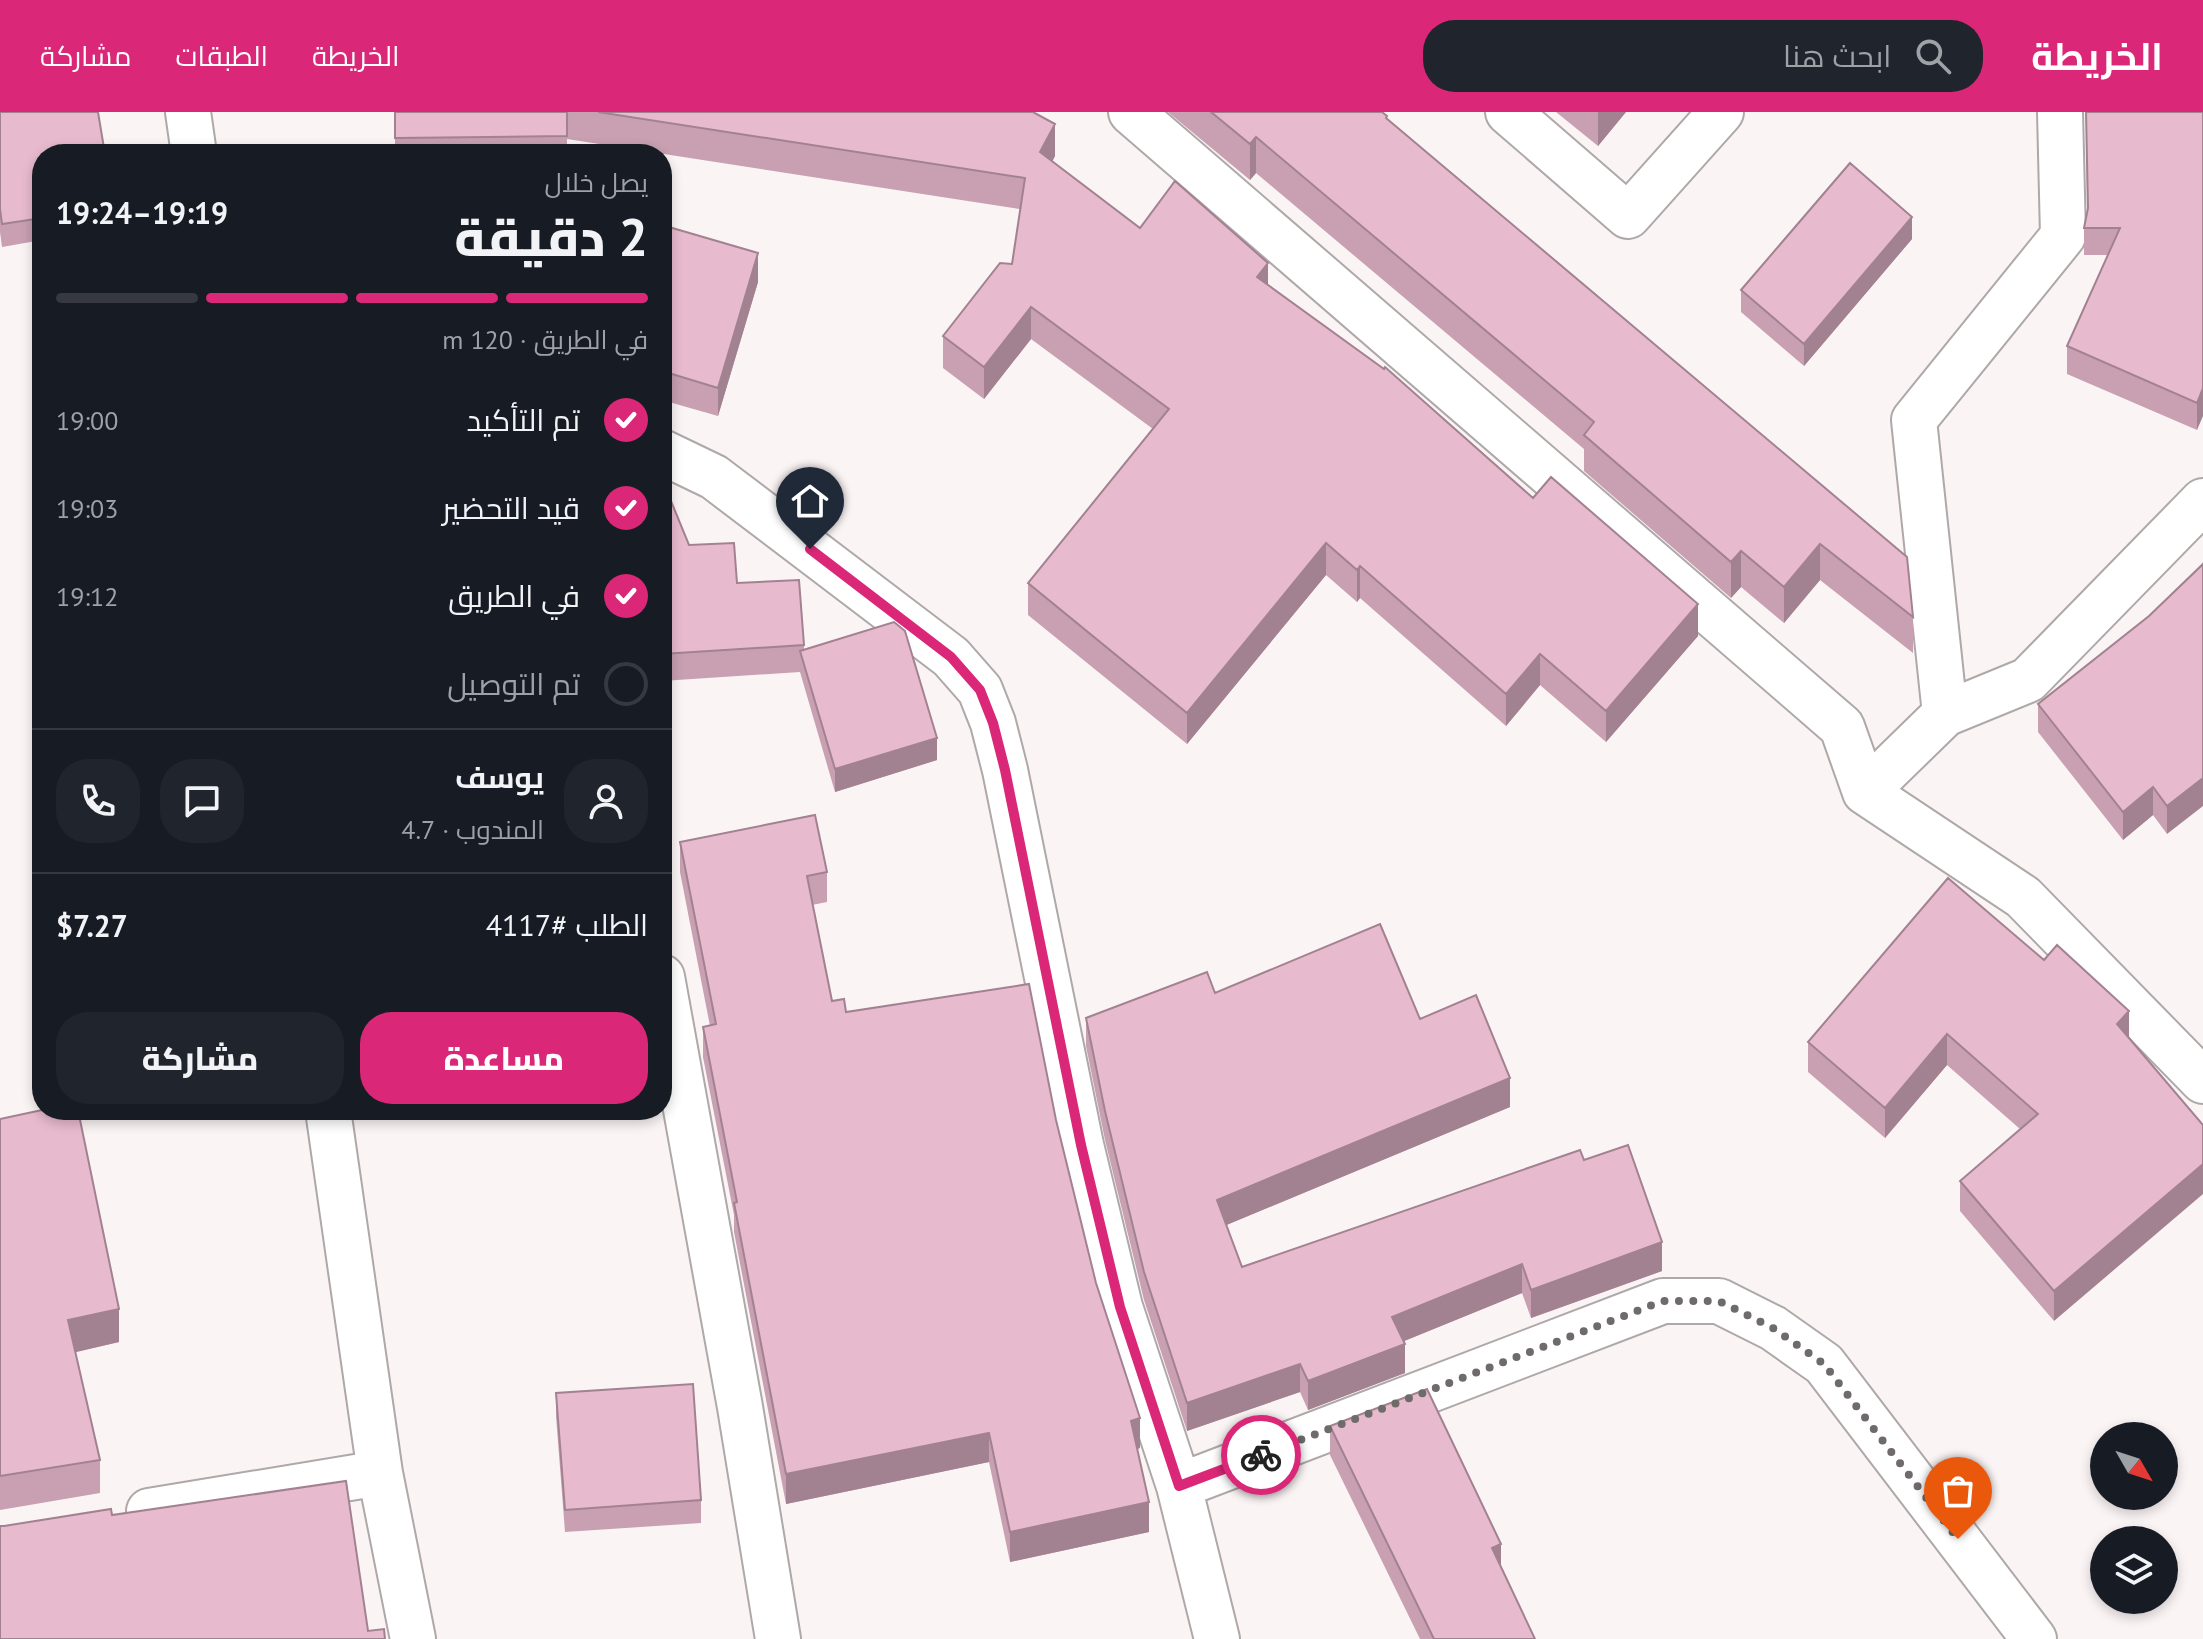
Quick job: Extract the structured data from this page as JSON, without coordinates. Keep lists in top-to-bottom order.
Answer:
{
  "north": "bottom right",
  "page": {
    "header": "الخريطة",
    "search": "ابحث هنا",
    "nav": ["الخريطة", "الطبقات", "مشاركة"],
    "heading": ["2 دقيقة", "يصل خلال", "19:19–19:24"],
    "panel": [
      "يوسف",
      "المندوب · 4.7",
      "الطلب #4117",
      "$7.27"
    ],
    "bar": "في الطريق · 120 m",
    "list": [
      ["تم التأكيد", "19:00"],
      ["قيد التحضير", "19:03"],
      ["في الطريق", "19:12"],
      "تم التوصيل"
    ],
    "buttons": ["مساعدة", "مشاركة"]
  }
}
